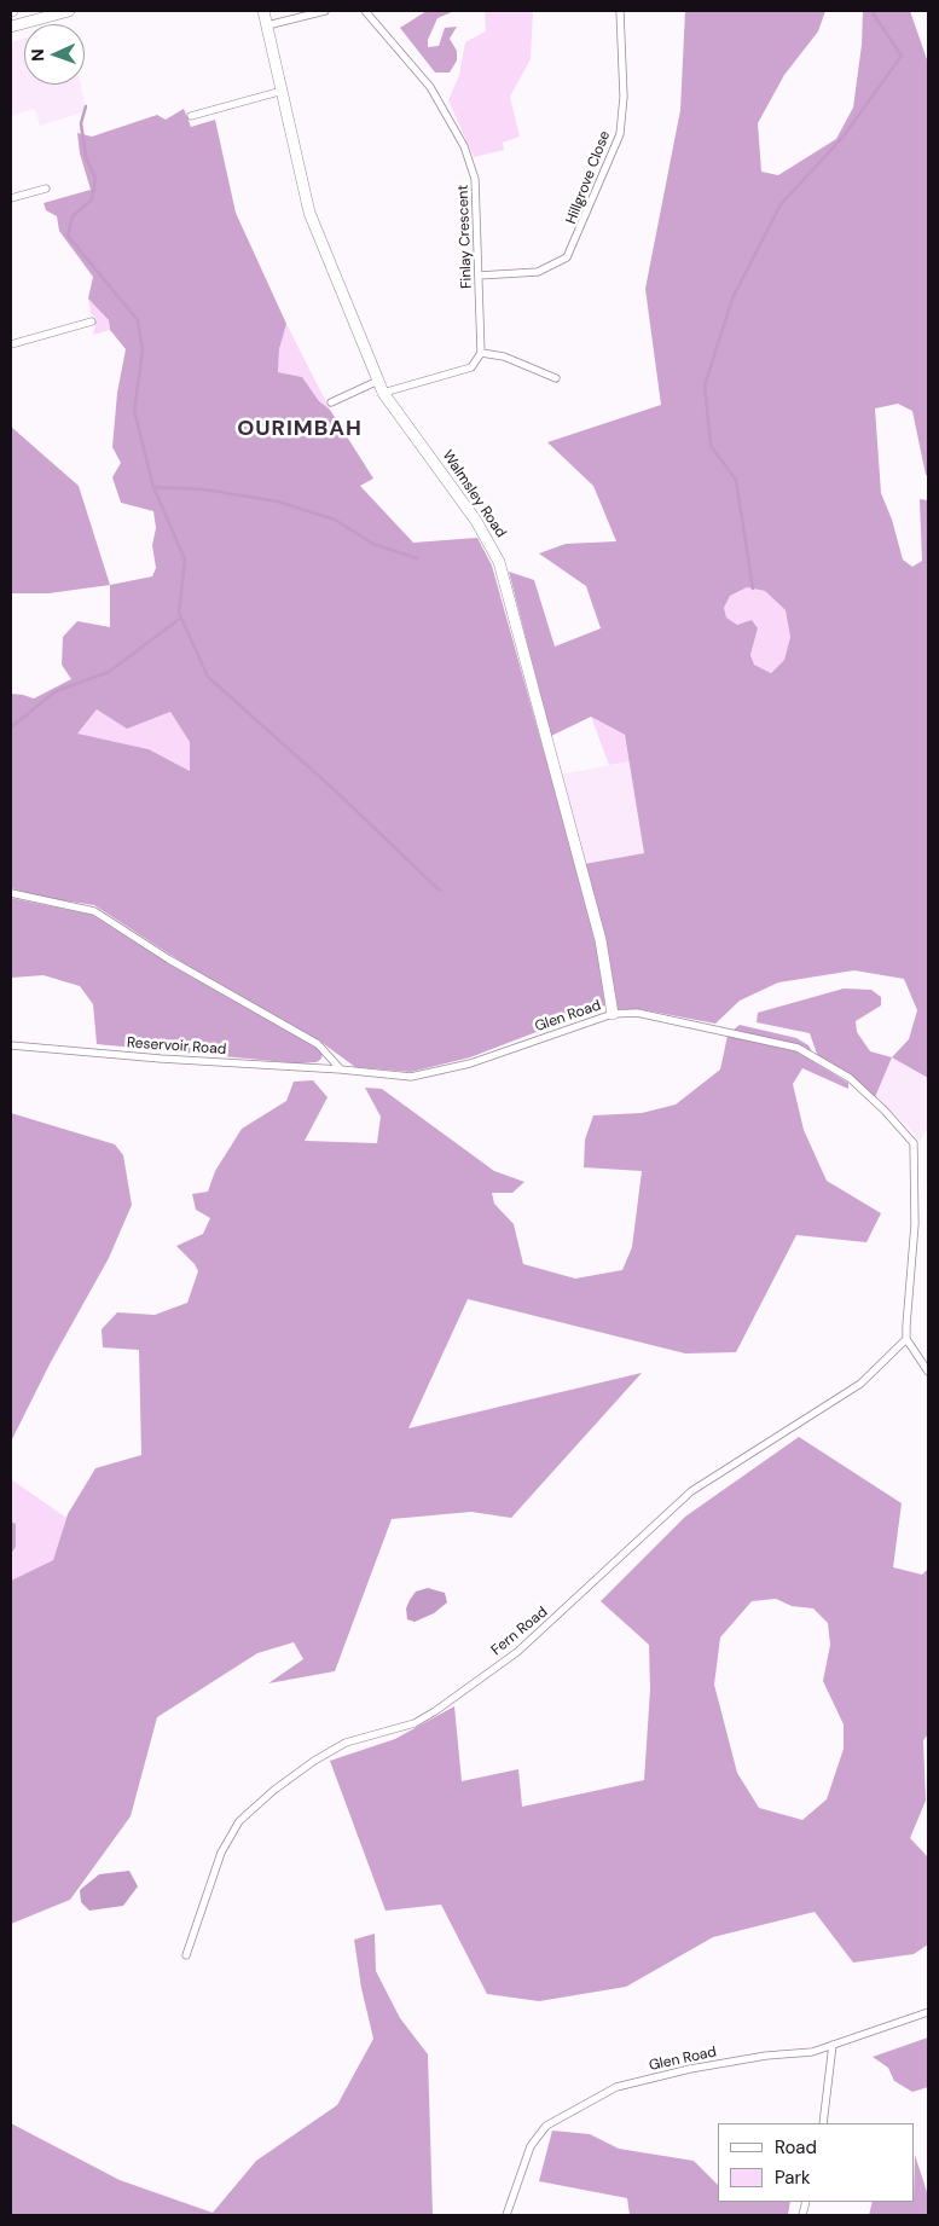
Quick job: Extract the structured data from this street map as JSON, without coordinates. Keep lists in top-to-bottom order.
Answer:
{
  "streets": {
    "street": [
      "Hillgrove Close",
      "Finlay Crescent",
      "Walmsley Road",
      "Glen Road",
      "Reservoir Road",
      "Fern Road"
    ]
  },
  "crossings": [
    ["Hillgrove Close", "Finlay Crescent"],
    ["Walmsley Road", "Glen Road"],
    ["Glen Road", "Reservoir Road"],
    ["Glen Road", "Fern Road"]
  ],
  "districts": ["OURIMBAH"],
  "legend": ["Road", "Park"],
  "north": "left"
}
